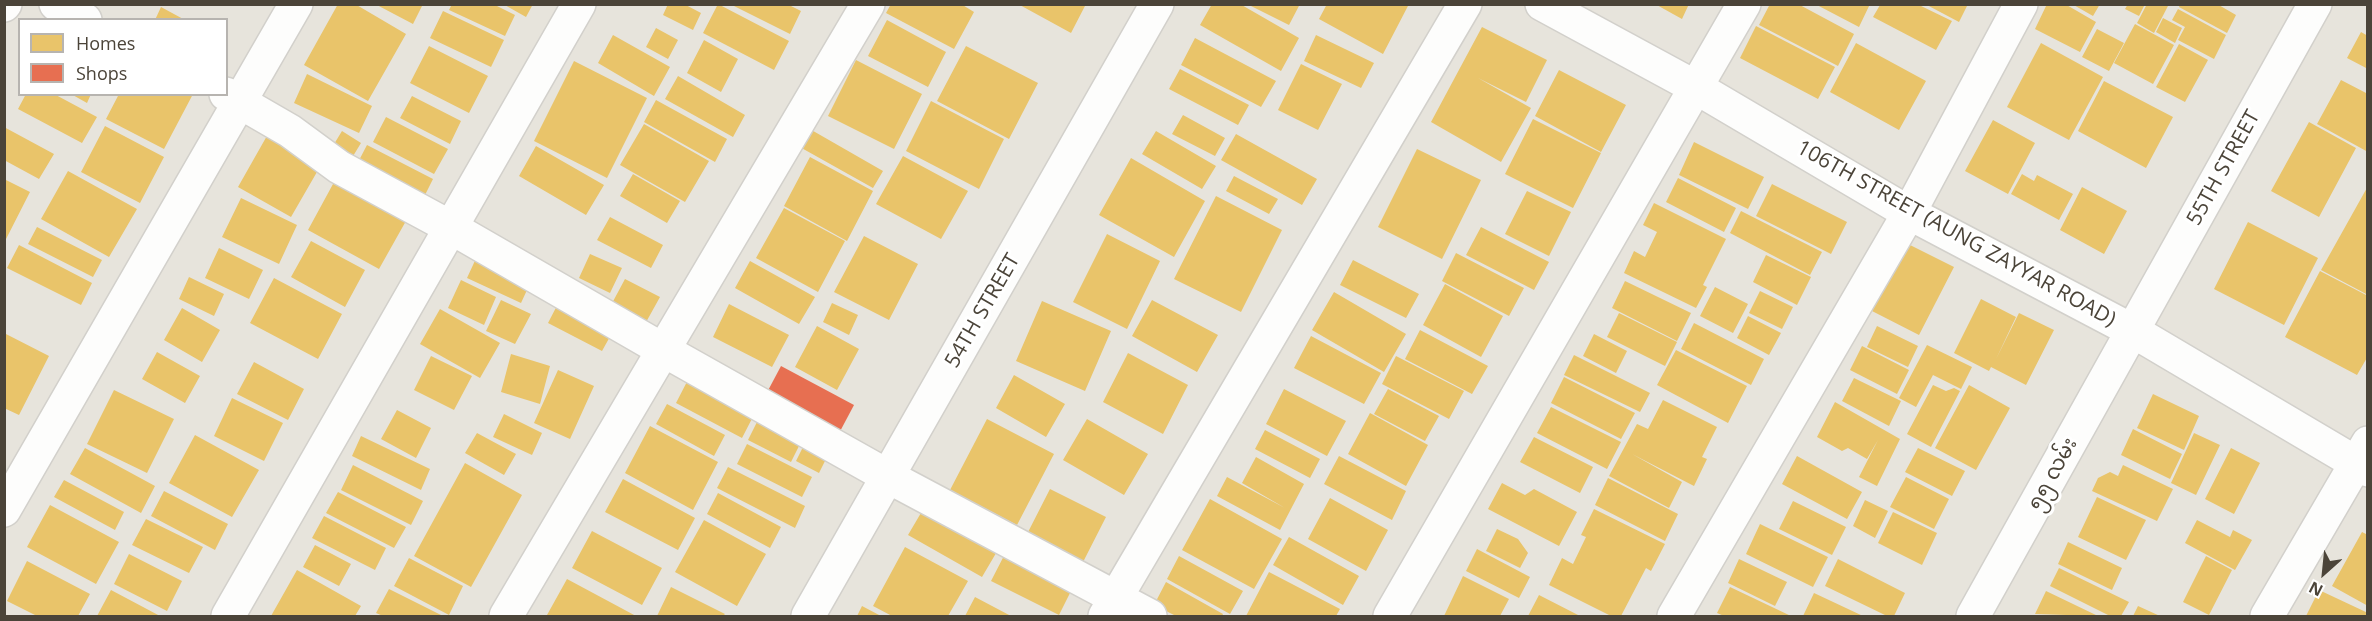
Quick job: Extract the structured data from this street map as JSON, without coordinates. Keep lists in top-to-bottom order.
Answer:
{
  "streets": {
    "street": [
      "55TH STREET",
      "106TH STREET (AUNG ZAYYAR ROAD)",
      "54TH STREET",
      "၅၅ လမ်း"
    ]
  },
  "crossings": [
    ["55TH STREET", "106TH STREET (AUNG ZAYYAR ROAD)"],
    ["55TH STREET", "၅၅ လမ်း"],
    ["106TH STREET (AUNG ZAYYAR ROAD)", "၅၅ လမ်း"]
  ],
  "legend": ["Homes", "Shops"],
  "north": "bottom left"
}
